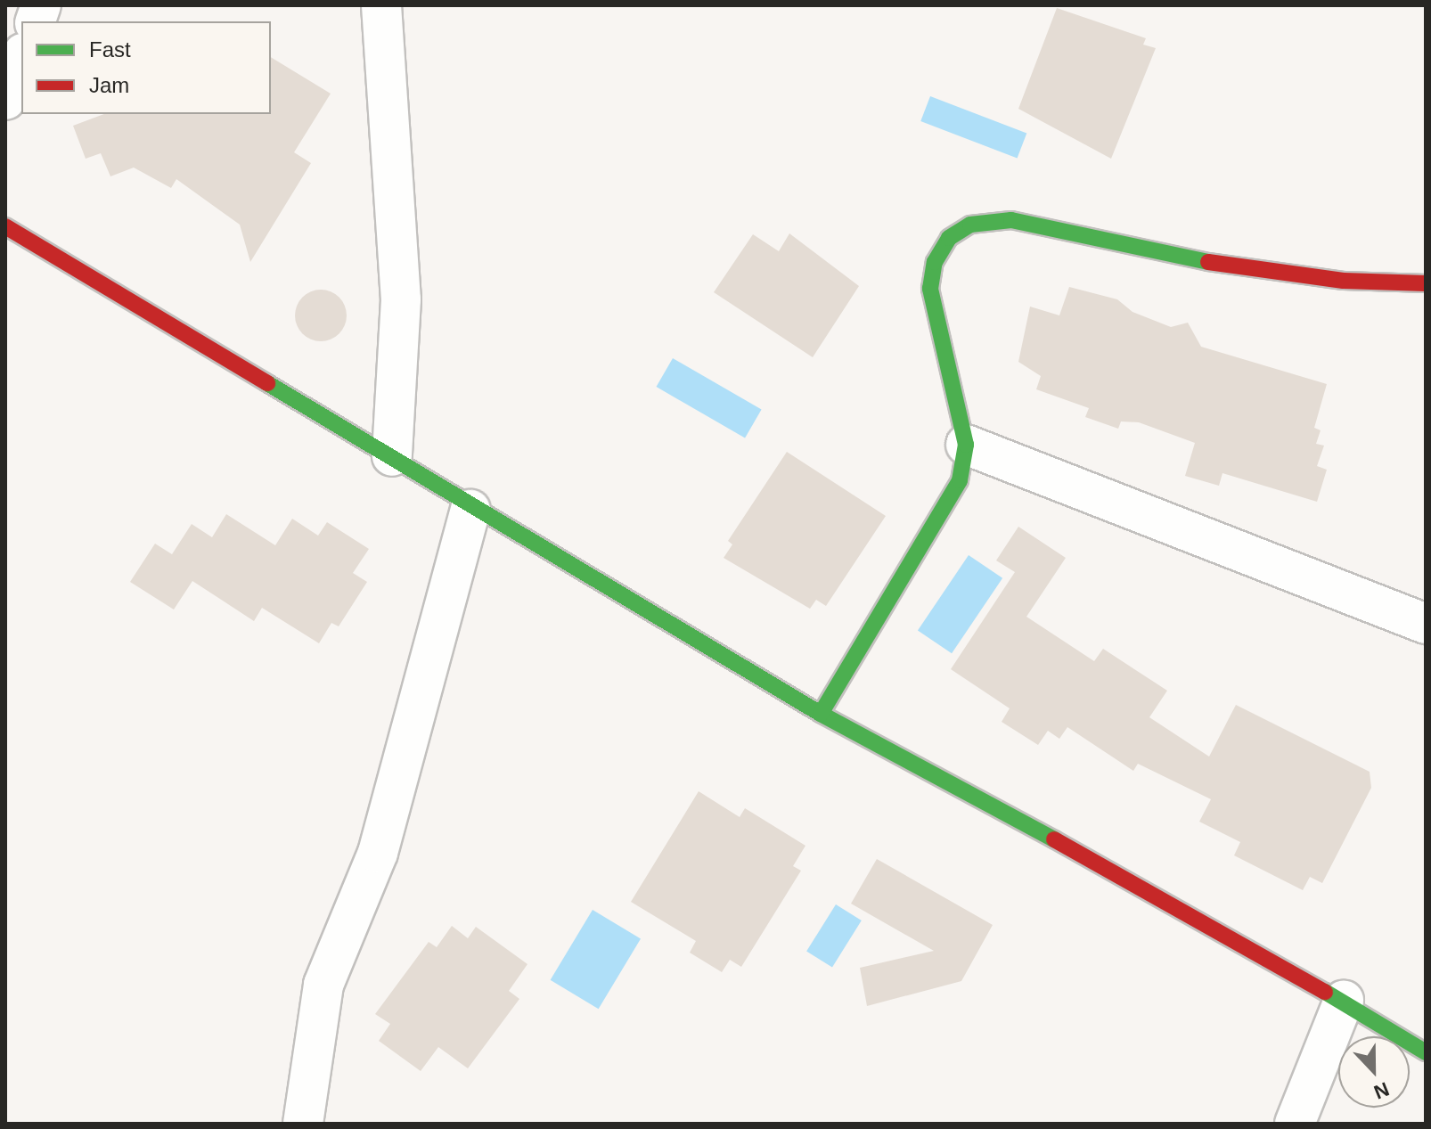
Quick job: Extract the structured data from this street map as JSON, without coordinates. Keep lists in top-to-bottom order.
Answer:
{
  "legend": ["Fast", "Jam"],
  "north": "bottom"
}
